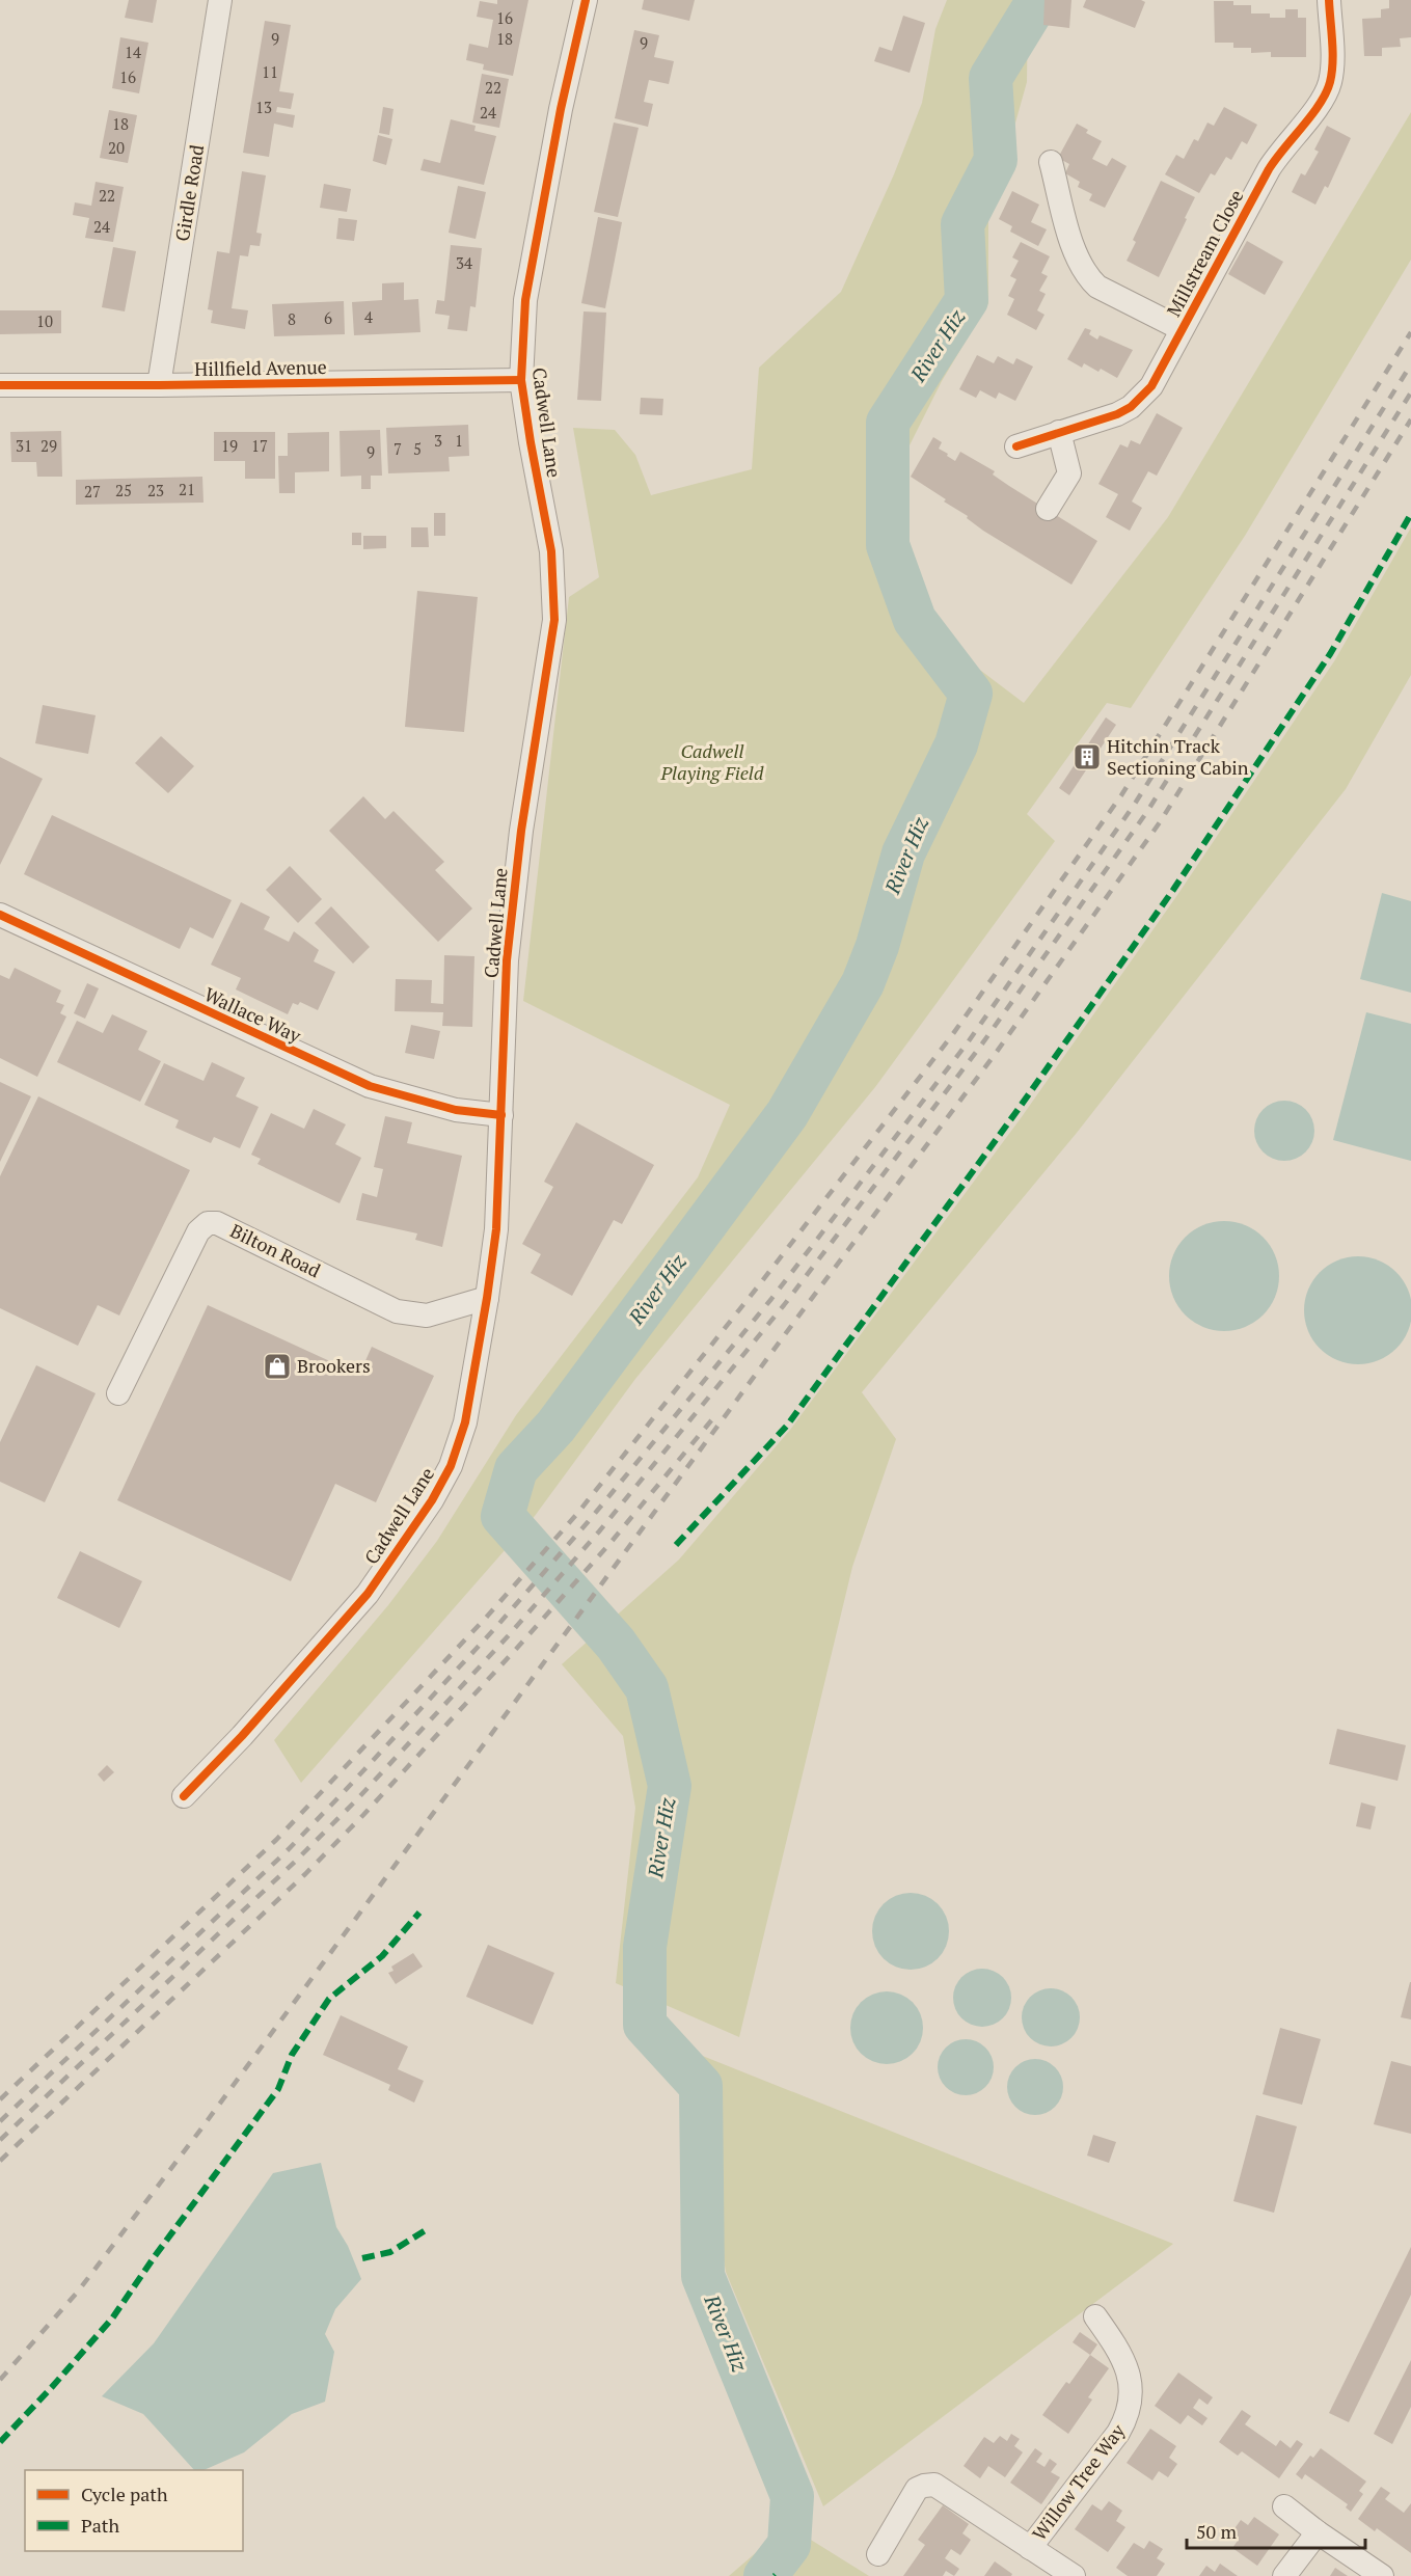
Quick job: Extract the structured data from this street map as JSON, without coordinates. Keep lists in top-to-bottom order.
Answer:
{
  "streets": {
    "street": [
      "Girdle Road",
      "Millstream Close",
      "Hillfield Avenue",
      "Cadwell Lane",
      "Wallace Way",
      "Bilton Road",
      "Willow Tree Way"
    ]
  },
  "crossings": [
    ["Girdle Road", "Hillfield Avenue"],
    ["Hillfield Avenue", "Cadwell Lane"],
    ["Cadwell Lane", "Wallace Way"],
    ["Cadwell Lane", "Bilton Road"]
  ],
  "water": ["River Hiz"],
  "parks": ["Cadwell Playing Field"],
  "places": {
    "building": ["Hitchin Track Sectioning Cabin"],
    "shop": ["Brookers"]
  },
  "house_numbers": [
    "16",
    "9",
    "18",
    "9",
    "14",
    "11",
    "16",
    "22",
    "13",
    "24",
    "18",
    "20",
    "22",
    "24",
    "34",
    "4",
    "6",
    "8",
    "10",
    "3",
    "1",
    "31",
    "29",
    "19",
    "17",
    "7",
    "5",
    "9",
    "21",
    "25",
    "23",
    "27"
  ],
  "legend": ["Cycle path", "Path"],
  "scale_bar": "50 m"
}
